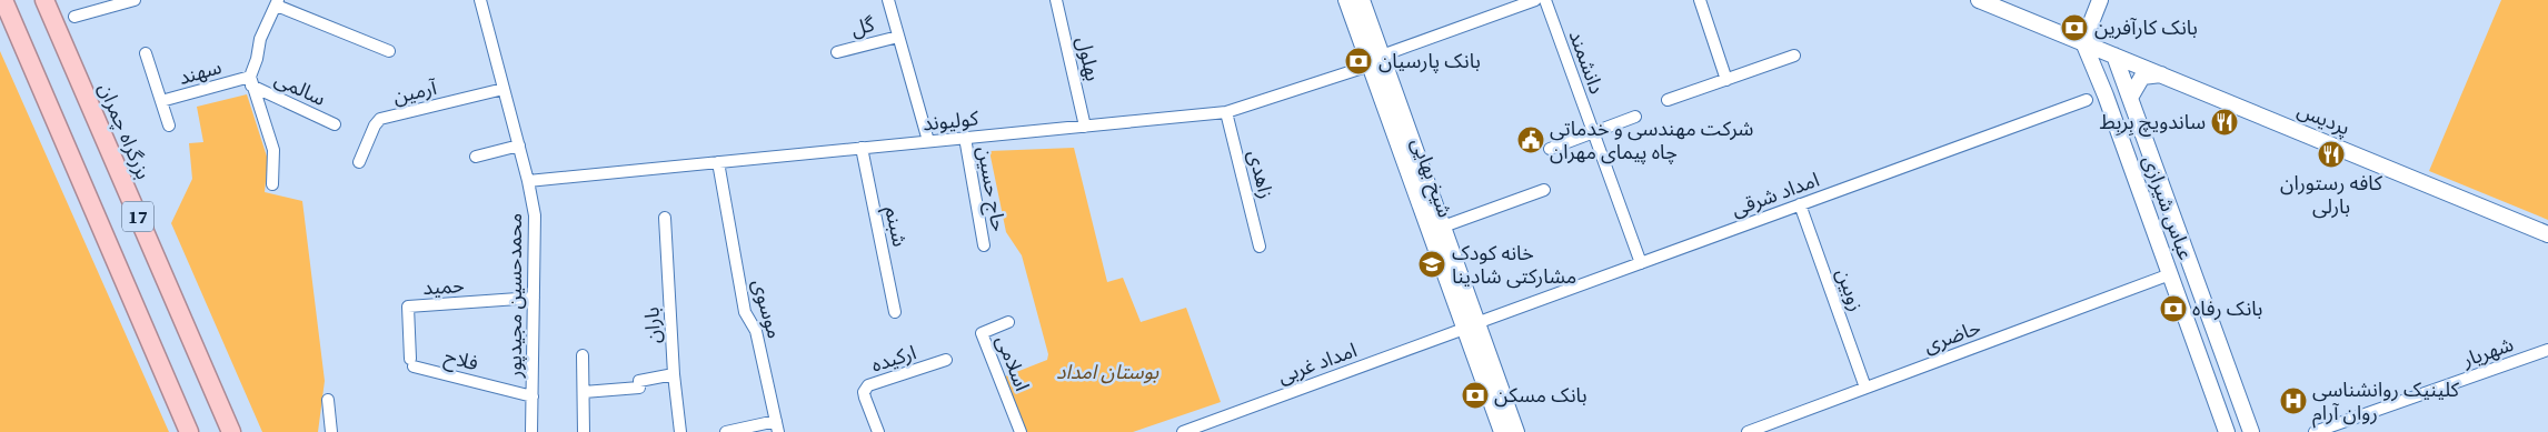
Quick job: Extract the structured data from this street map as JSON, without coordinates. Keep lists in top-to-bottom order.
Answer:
{
  "streets": {
    "highway": ["بزرگراه چمران", "17"],
    "main road": ["پردیس", "شیخ بهایی", "عباس شیرازی"],
    "street": [
      "گل",
      "بهلول",
      "دانشمند",
      "سهند",
      "سالمی",
      "آرمین",
      "کولیوند",
      "زاهدی",
      "حاج حسین",
      "امداد شرقی",
      "شبنم",
      "حمید",
      "زوبین",
      "محمدحسین مجیدپور",
      "موسوی",
      "باران",
      "حاضری",
      "شهریار",
      "ارکیده",
      "فلاح",
      "اسلامی",
      "امداد غربی"
    ]
  },
  "crossings": [
    ["بهلول", "کولیوند"],
    ["دانشمند", "امداد شرقی"],
    ["سهند", "سالمی"],
    ["آرمین", "محمدحسین مجیدپور"],
    ["پردیس", "عباس شیرازی"],
    ["کولیوند", "زاهدی"],
    ["کولیوند", "شیخ بهایی"],
    ["کولیوند", "حاج حسین"],
    ["کولیوند", "شبنم"],
    ["کولیوند", "محمدحسین مجیدپور"],
    ["کولیوند", "موسوی"],
    ["شیخ بهایی", "امداد شرقی"],
    ["شیخ بهایی", "امداد غربی"],
    ["امداد شرقی", "زوبین"],
    ["امداد شرقی", "امداد غربی"],
    ["عباس شیرازی", "حاضری"],
    ["حمید", "محمدحسین مجیدپور"],
    ["حمید", "فلاح"],
    ["زوبین", "حاضری"],
    ["محمدحسین مجیدپور", "فلاح"]
  ],
  "parks": ["بوستان امداد"],
  "places": {
    "bank": [
      "بانک کارآفرین",
      "بانک پارسیان",
      "بانک رفاه",
      "بانک مسکن"
    ],
    "restaurant": ["ساندویچ بِربِط", "کافه رستوران بارلی"],
    "public building": ["شرکت مهندسی و خدماتی چاه پیمای مهران"],
    "school or university": ["خانه کودک مشارکتی شادینا"],
    "hospital": ["کلینیک روانشناسی روان آرام"]
  }
}
